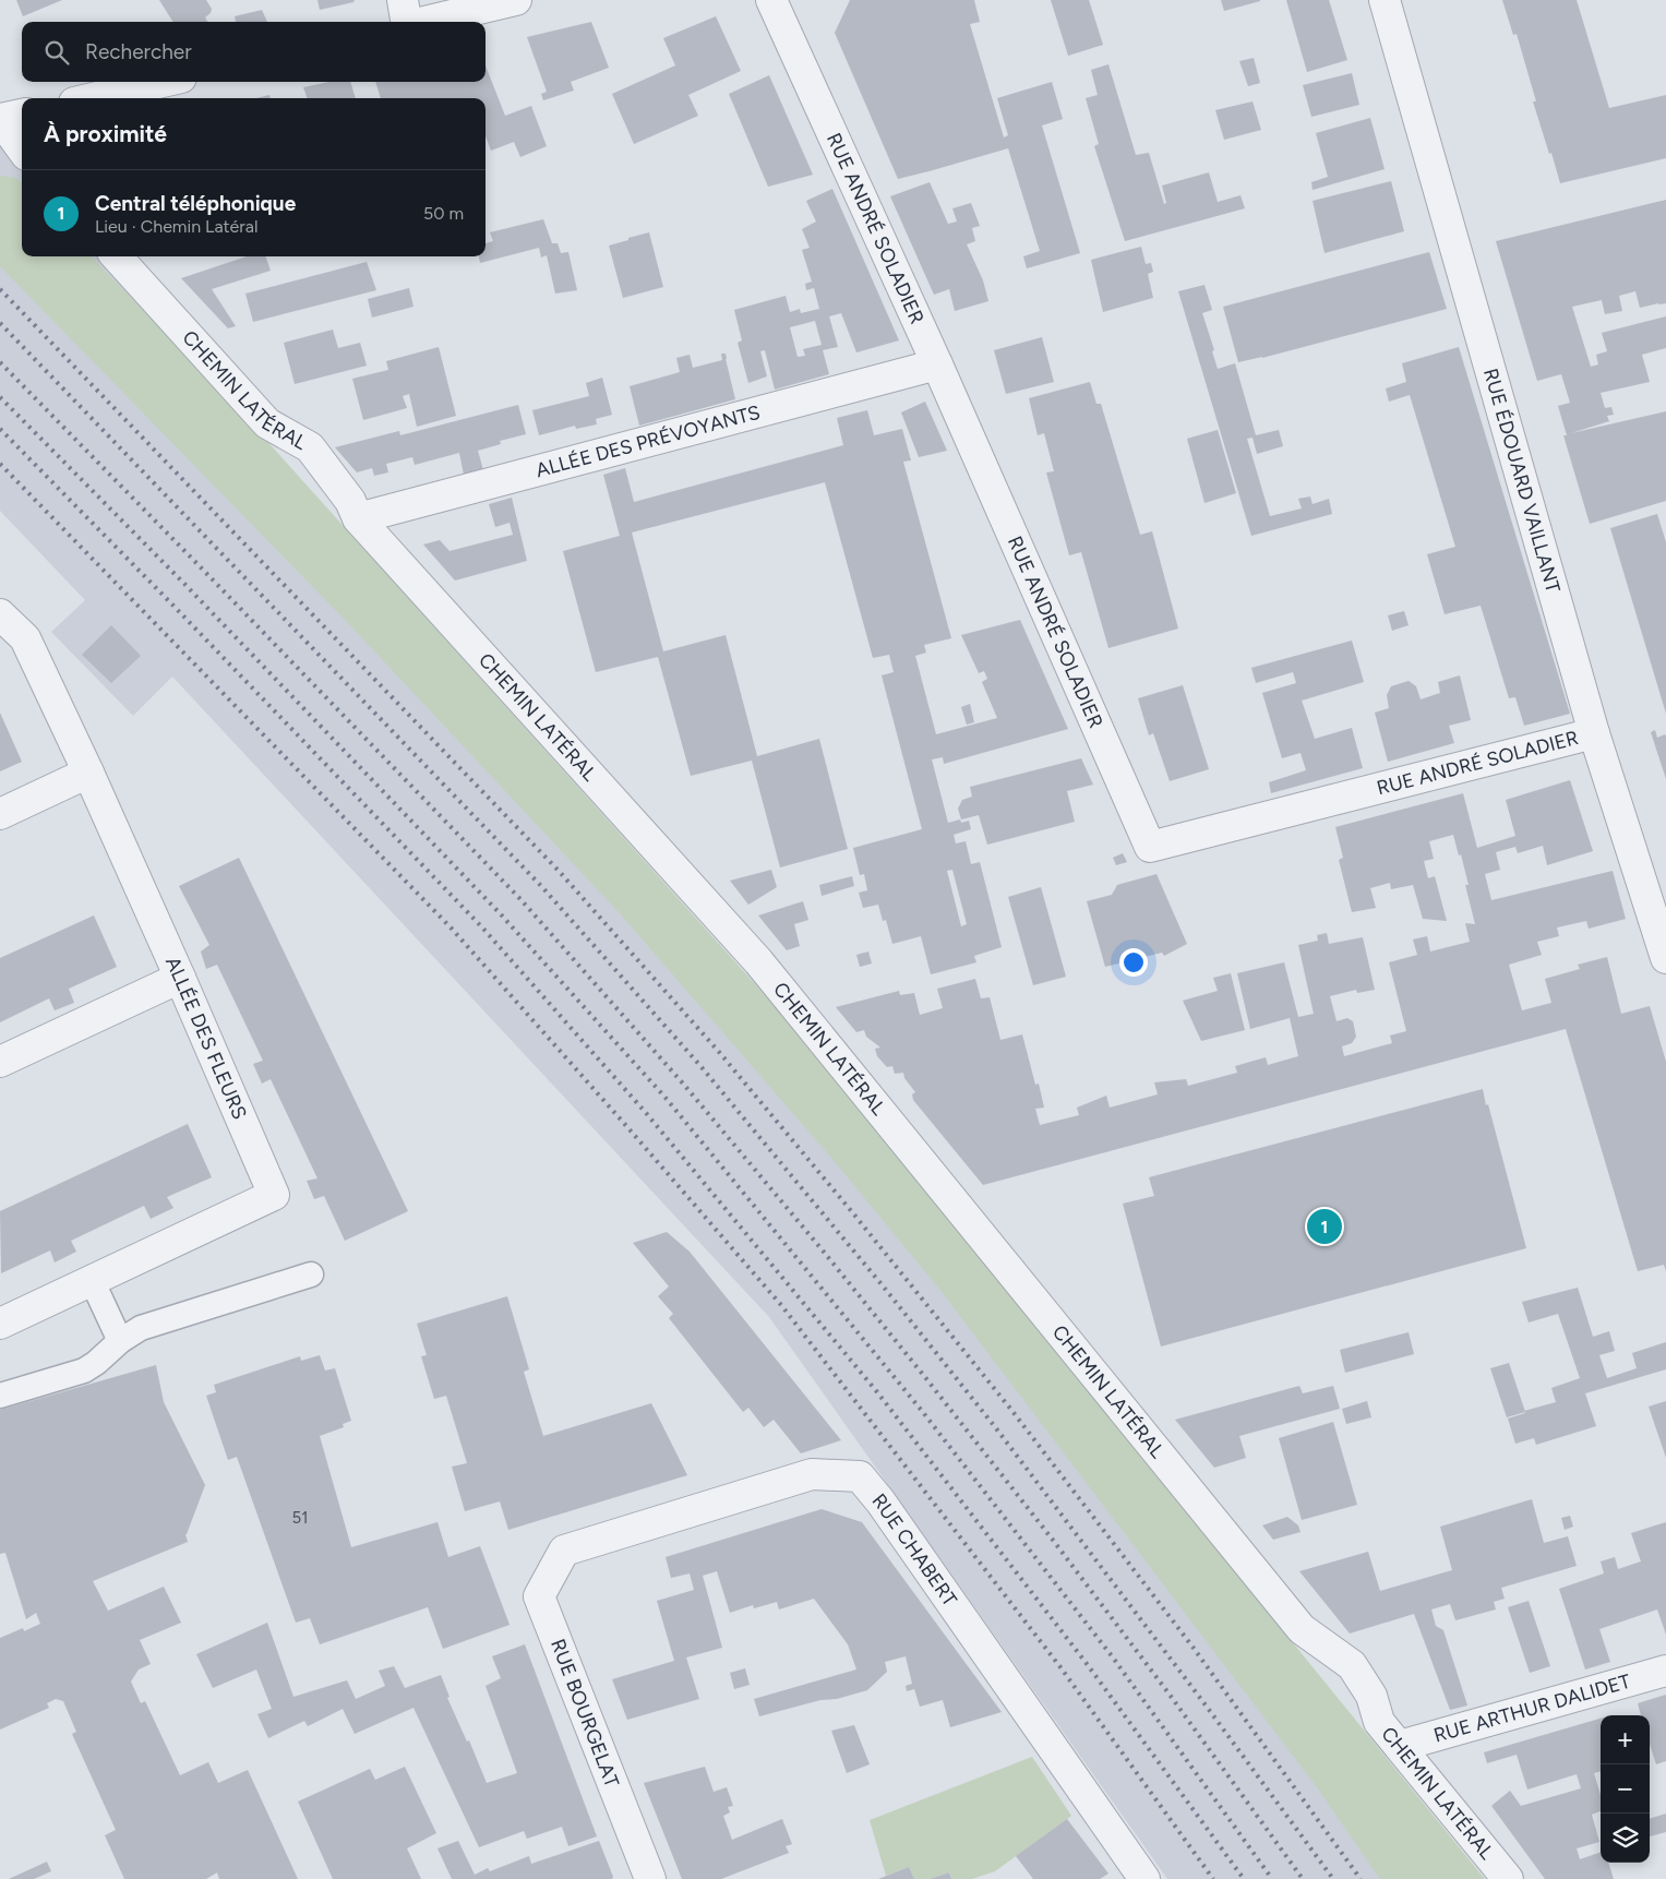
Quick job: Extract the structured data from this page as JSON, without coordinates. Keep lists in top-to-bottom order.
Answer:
{
  "streets": {
    "street": [
      "RUE ANDRÉ SOLADIER",
      "CHEMIN LATÉRAL",
      "ALLÉE DES PRÉVOYANTS",
      "RUE ÉDOUARD VAILLANT",
      "ALLÉE DES FLEURS",
      "RUE CHABERT",
      "RUE ARTHUR DALIDET",
      "RUE BOURGELAT"
    ]
  },
  "crossings": [
    ["RUE ANDRÉ SOLADIER", "ALLÉE DES PRÉVOYANTS"],
    ["RUE ANDRÉ SOLADIER", "RUE ÉDOUARD VAILLANT"],
    ["CHEMIN LATÉRAL", "ALLÉE DES PRÉVOYANTS"],
    ["CHEMIN LATÉRAL", "RUE ARTHUR DALIDET"],
    ["RUE CHABERT", "RUE BOURGELAT"]
  ],
  "house_numbers": ["51"],
  "page": {
    "search": "Rechercher",
    "heading": "À proximité",
    "list": [
      {
        "mark": "1",
        "name": "Central téléphonique",
        "note": "Lieu · Chemin Latéral",
        "value": "50 m"
      }
    ],
    "pins": "1",
    "map_buttons": ["+", "−"]
  }
}
